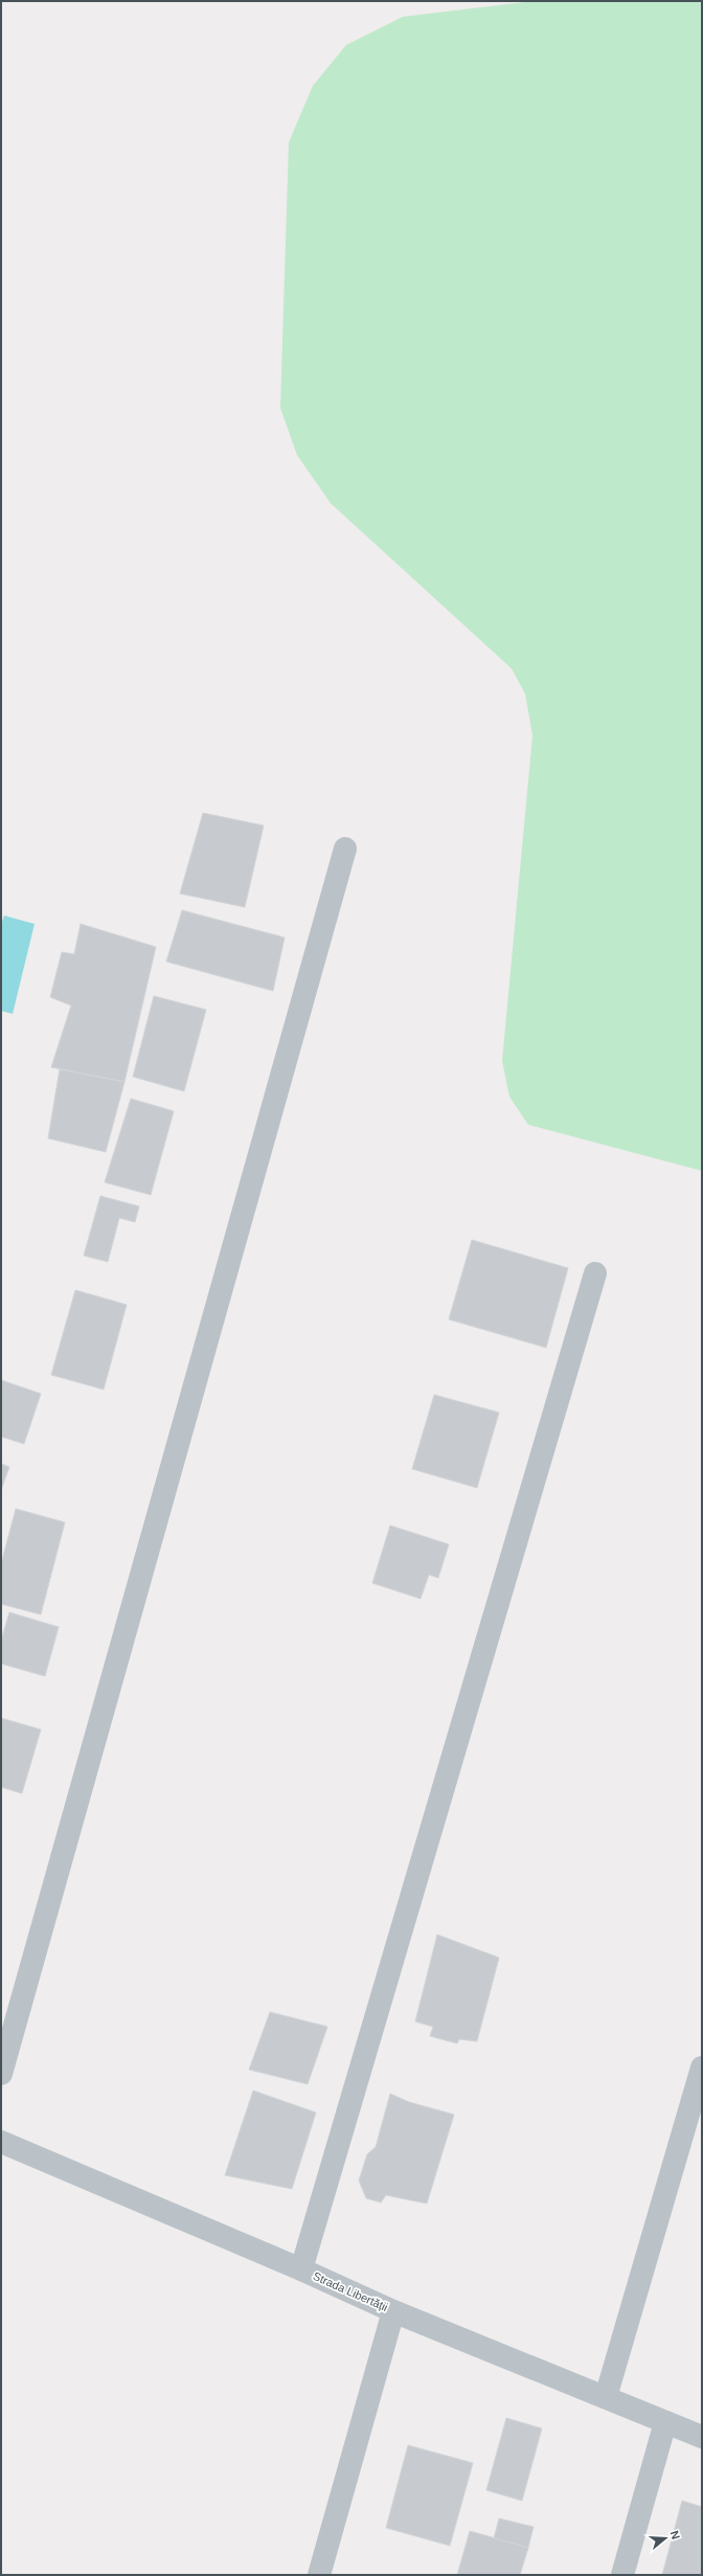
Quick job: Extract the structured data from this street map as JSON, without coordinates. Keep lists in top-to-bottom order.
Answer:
{
  "streets": {
    "street": ["Strada Libertății"]
  },
  "north": "right"
}
